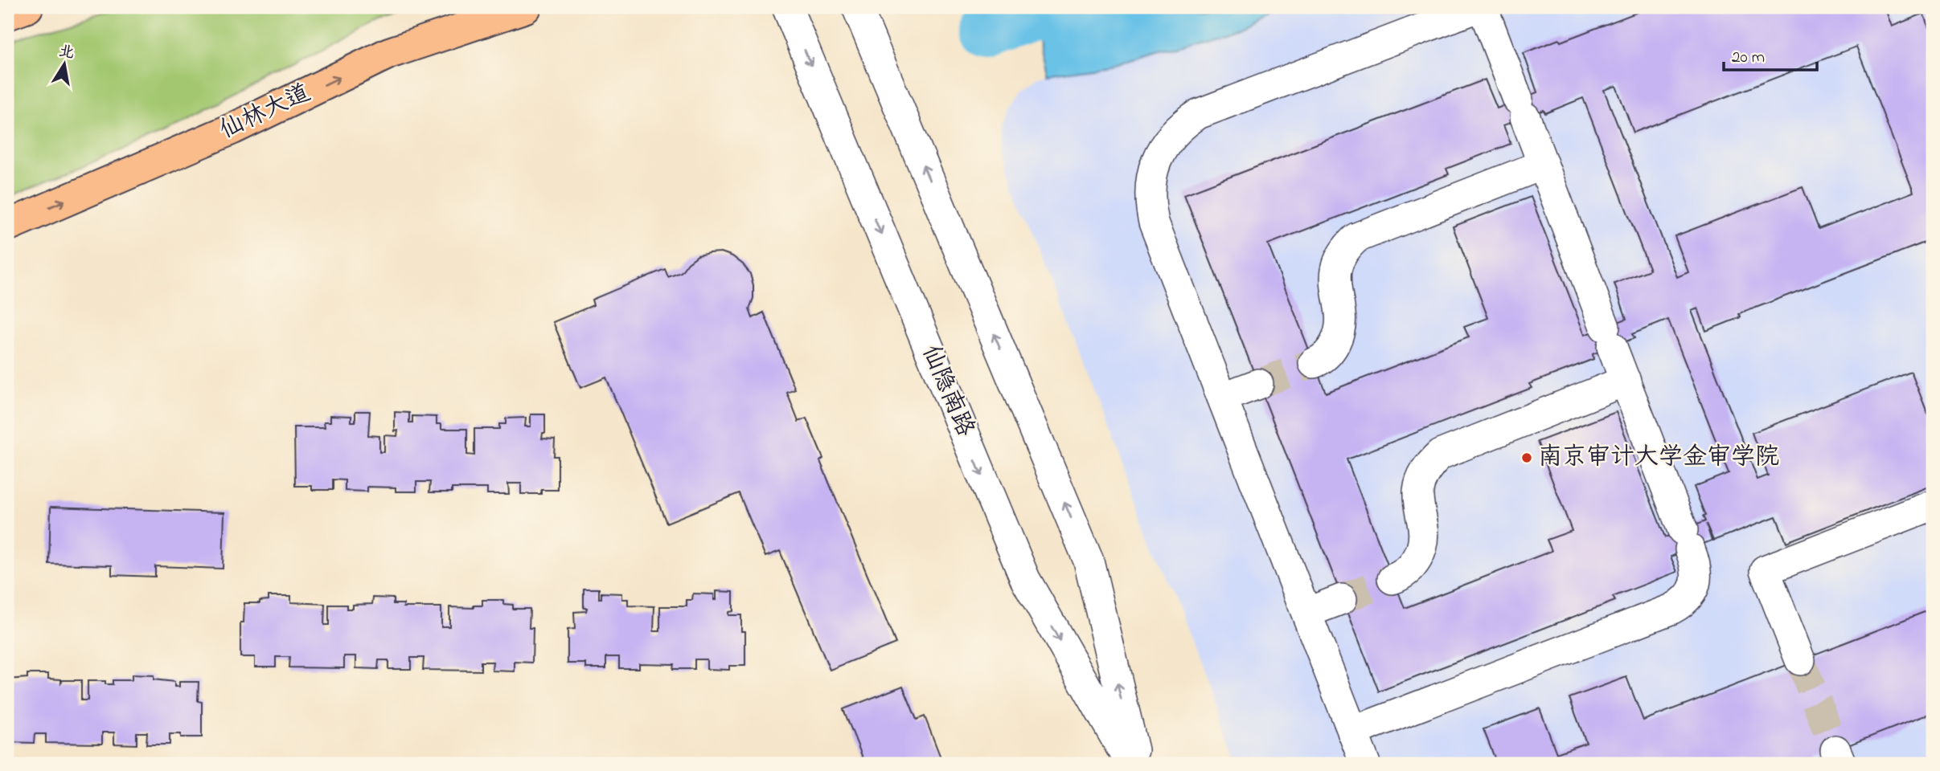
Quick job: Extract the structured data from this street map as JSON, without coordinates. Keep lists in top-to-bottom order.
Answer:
{
  "streets": {
    "main road": ["仙林大道"],
    "street": ["仙隐南路"]
  },
  "one_way": ["仙林大道"],
  "places": ["南京审计大学金审学院"],
  "scale_bar": "20 m",
  "north": "top"
}
